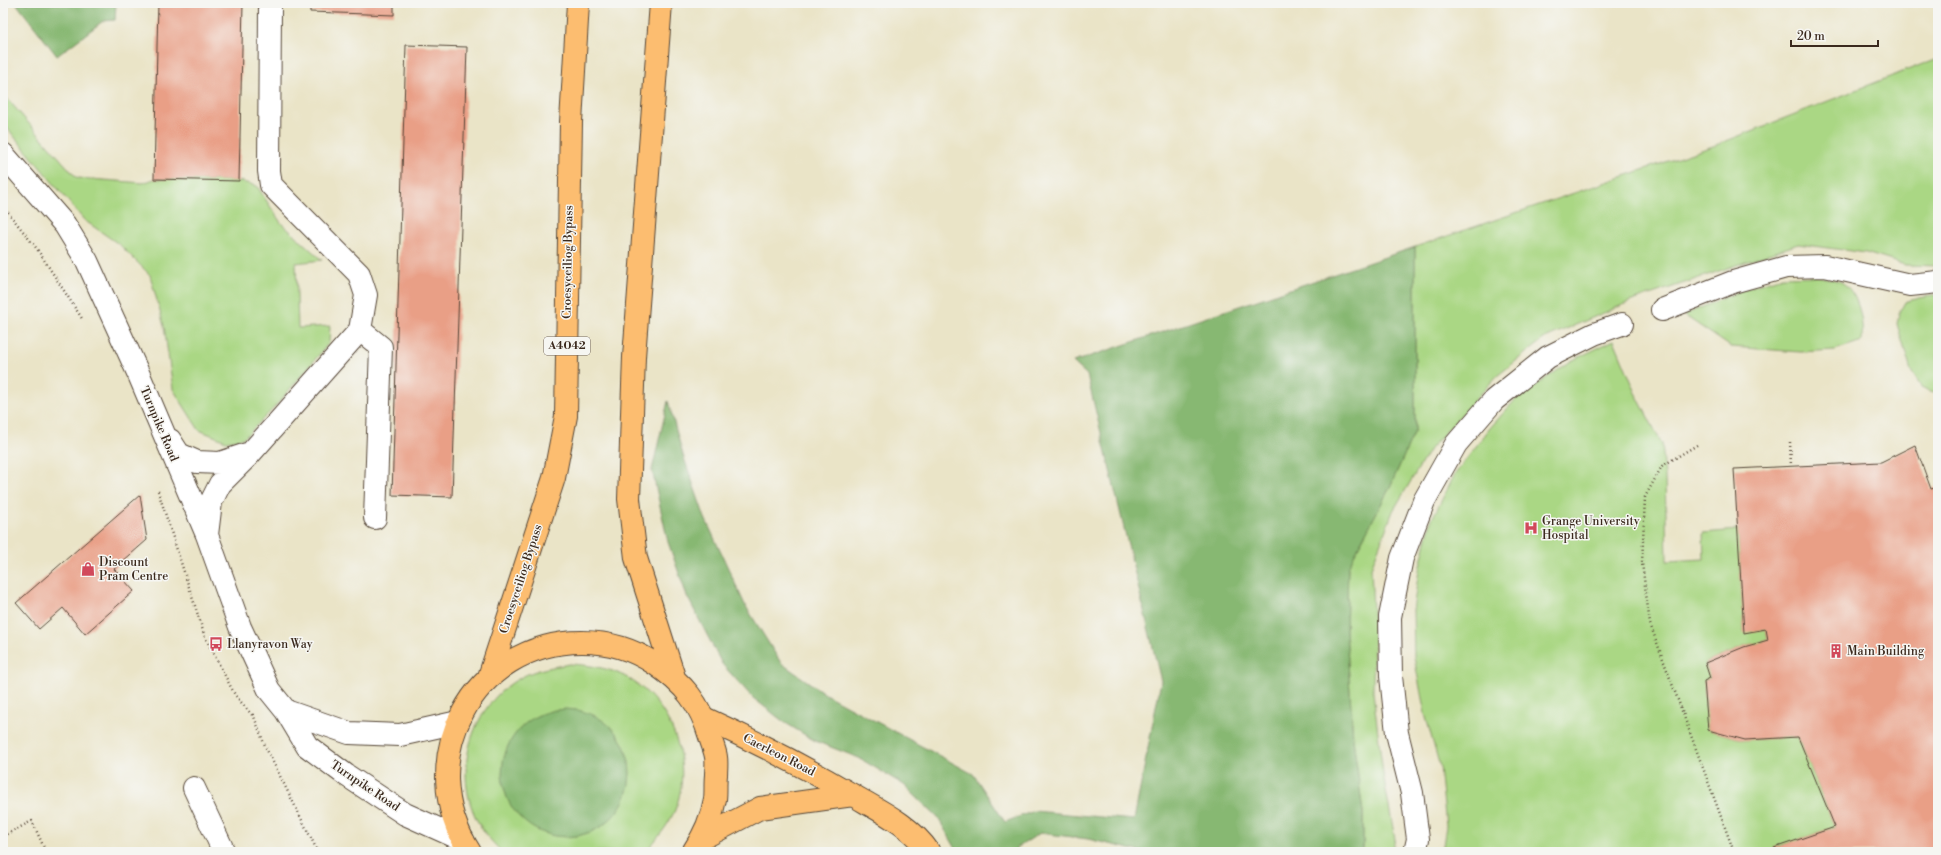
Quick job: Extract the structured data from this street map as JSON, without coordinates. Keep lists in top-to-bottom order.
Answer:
{
  "streets": {
    "main road": ["Croesyceiliog Bypass", "A4042", "Caerleon Road"],
    "street": ["Turnpike Road"]
  },
  "places": {
    "hospital": ["Grange University Hospital"],
    "shop": ["Discount Pram Centre"],
    "bus stop": ["Llanyravon Way"],
    "building": ["Main Building"]
  },
  "scale_bar": "20 m"
}
